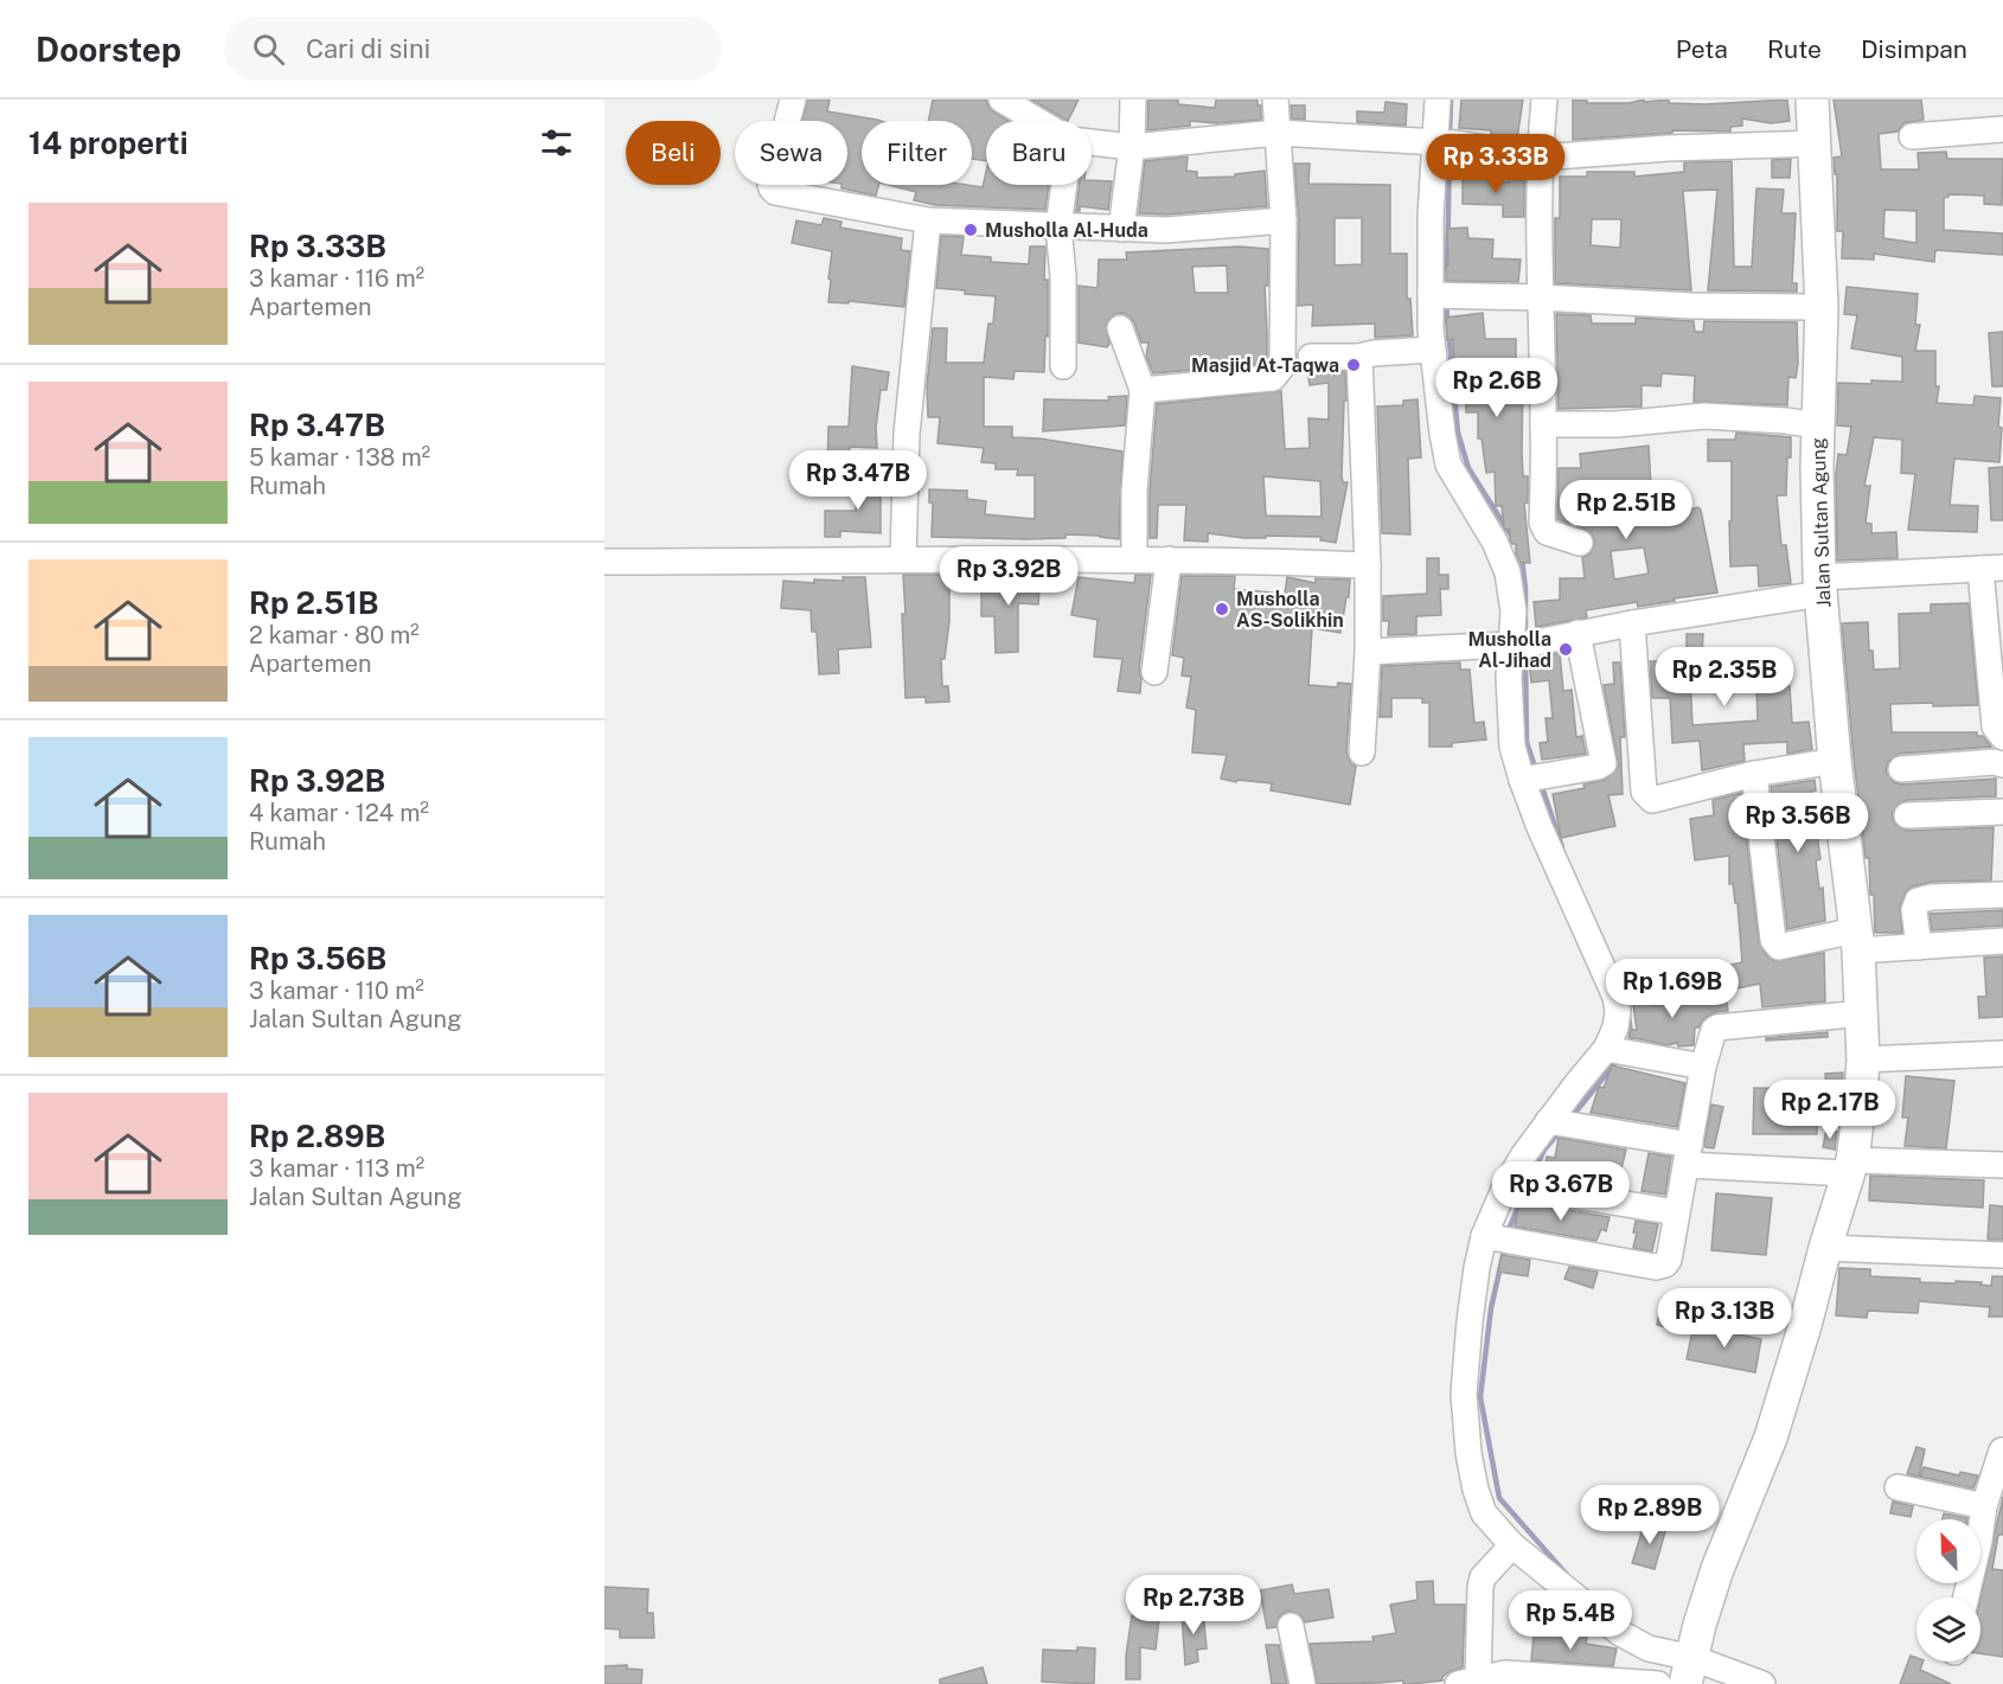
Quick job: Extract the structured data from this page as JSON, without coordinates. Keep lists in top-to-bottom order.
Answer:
{
  "streets": {
    "main road": ["Jalan Sultan Agung"]
  },
  "places": [
    "Musholla Al-Huda",
    "Masjid At-Taqwa",
    "Musholla AS-Solikhin",
    "Musholla Al-Jihad"
  ],
  "north": "top left",
  "page": {
    "header": "Doorstep",
    "search": "Cari di sini",
    "nav": ["Peta", "Rute", "Disimpan"],
    "heading": "14 properti",
    "chip": [
      "Beli",
      "Sewa",
      "Filter",
      "Baru"
    ],
    "price": [
      "Rp 3.33B",
      "Rp 2.6B",
      "Rp 3.47B",
      "Rp 2.51B",
      "Rp 3.92B",
      "Rp 2.35B",
      "Rp 3.56B",
      "Rp 1.69B",
      "Rp 2.17B",
      "Rp 3.67B",
      "Rp 3.13B",
      "Rp 2.89B",
      "Rp 2.73B",
      "Rp 5.4B"
    ],
    "list": [
      {
        "name": "Rp 3.33B",
        "note": "3 kamar · 116 m² · Apartemen"
      },
      {
        "name": "Rp 3.47B",
        "note": "5 kamar · 138 m² · Rumah"
      },
      {
        "name": "Rp 2.51B",
        "note": "2 kamar · 80 m² · Apartemen"
      },
      {
        "name": "Rp 3.92B",
        "note": "4 kamar · 124 m² · Rumah"
      },
      {
        "name": "Rp 3.56B",
        "note": "3 kamar · 110 m² · Jalan Sultan Agung"
      },
      {
        "name": "Rp 2.89B",
        "note": "3 kamar · 113 m² · Jalan Sultan Agung"
      }
    ]
  }
}
